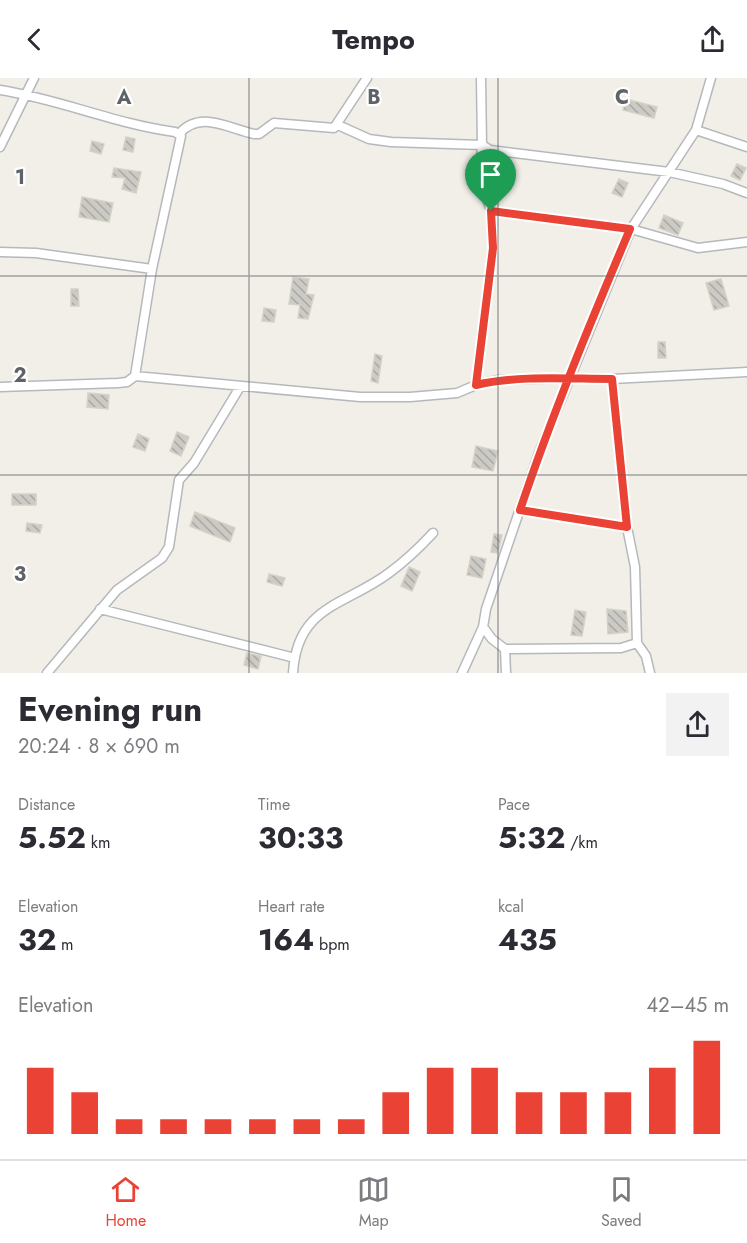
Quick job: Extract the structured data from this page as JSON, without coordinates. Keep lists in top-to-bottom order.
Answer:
{
  "page": {
    "header": "Tempo",
    "heading": ["Evening run", "20:24 · 8 × 690 m"],
    "stats": [
      ["Distance", "5.52 km"],
      ["Time", "30:33"],
      ["Pace", "5:32 /km"],
      ["Elevation", "32 m"],
      ["Heart rate", "164 bpm"],
      ["kcal", "435"]
    ],
    "chart": ["Elevation", "42–45 m"],
    "tabs": ["Home", "Map", "Saved"]
  },
  "grid": {
    "columns": ["A", "B", "C"],
    "rows": ["1", "2", "3"]
  }
}
